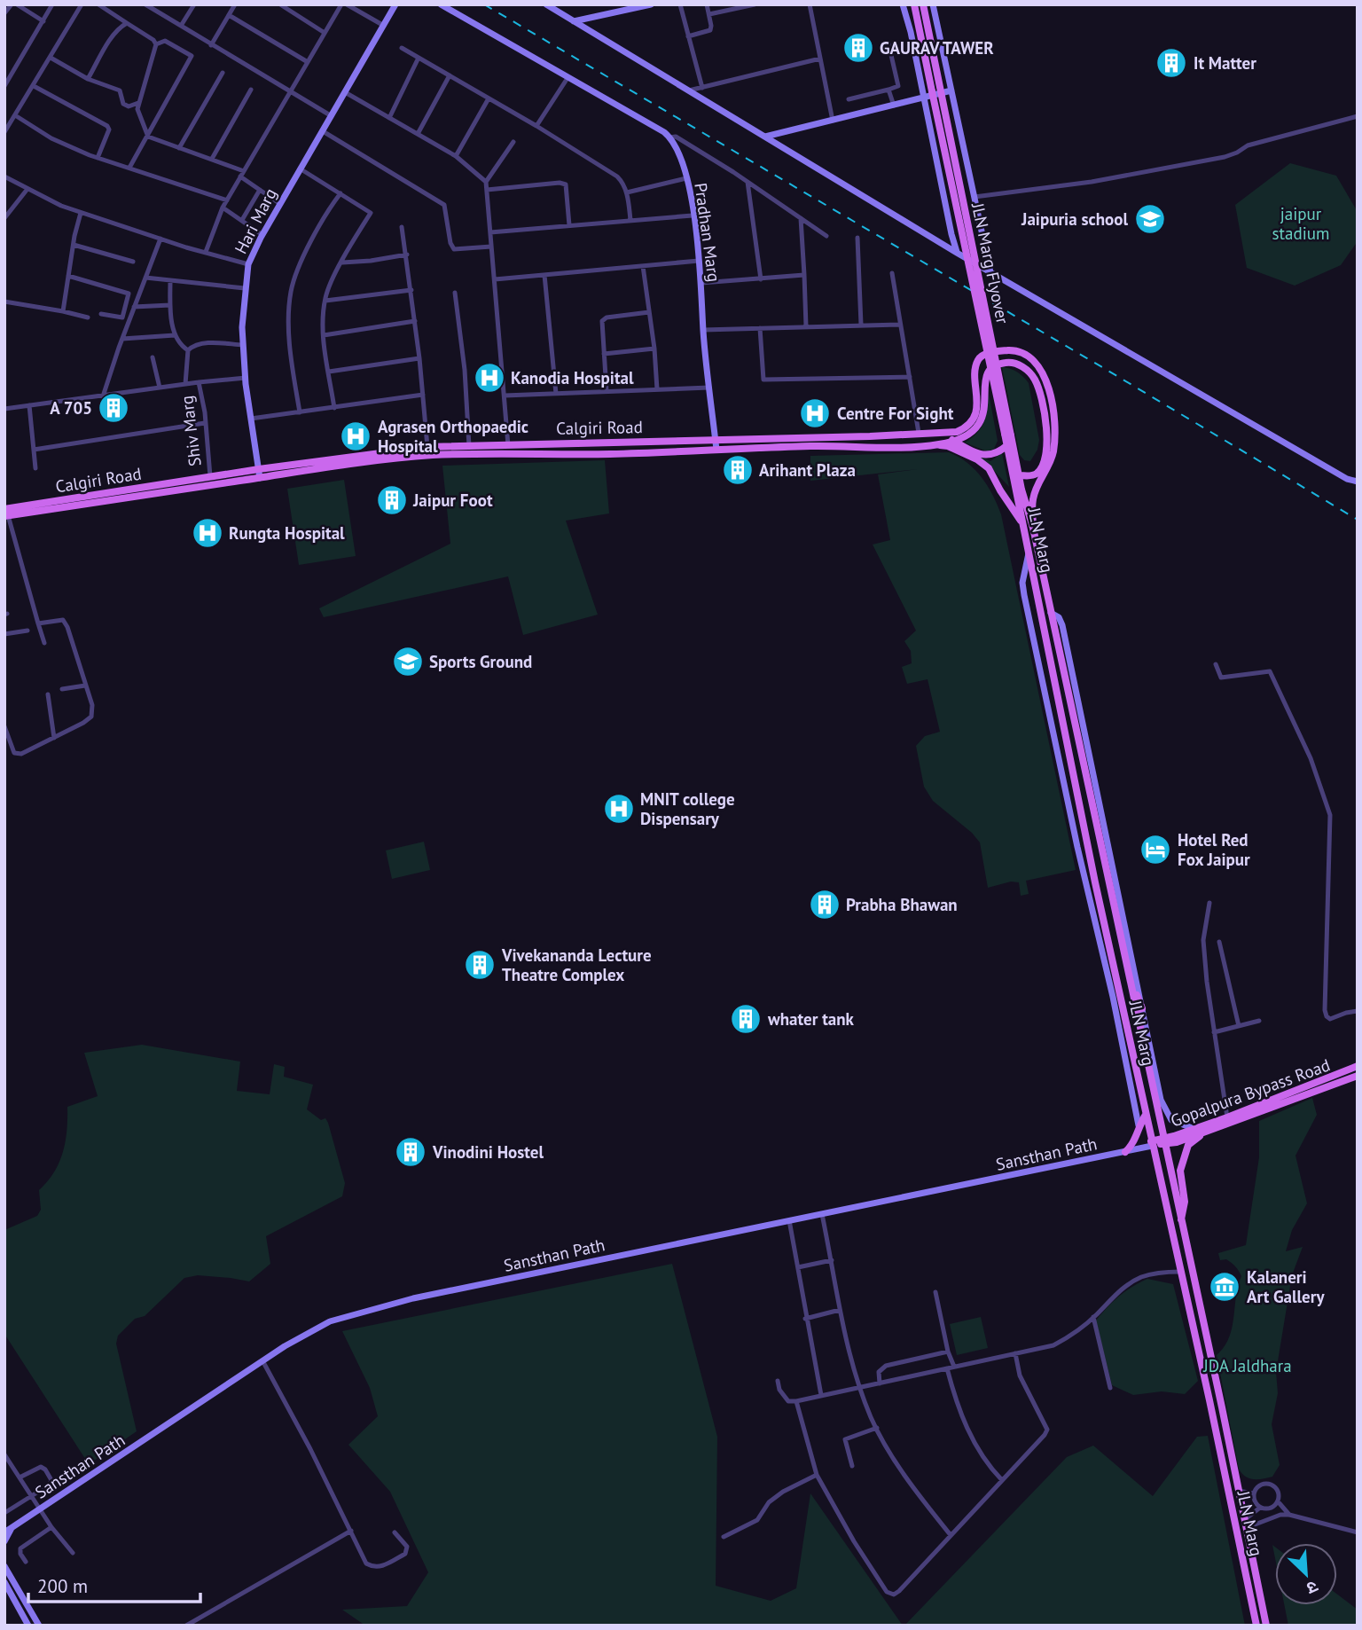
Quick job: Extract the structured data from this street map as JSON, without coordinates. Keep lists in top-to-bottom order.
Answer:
{
  "streets": {
    "main road": [
      "JLN Marg Flyover",
      "Calgiri Road",
      "JLN Marg",
      "Gopalpura Bypass Road"
    ],
    "street": [
      "Hari Marg",
      "Pradhan Marg",
      "Shiv Marg",
      "Sansthan Path"
    ]
  },
  "crossings": [
    ["Hari Marg", "Calgiri Road"],
    ["Pradhan Marg", "Calgiri Road"],
    ["JLN Marg Flyover", "JLN Marg"],
    ["Calgiri Road", "Shiv Marg"],
    ["JLN Marg", "Gopalpura Bypass Road"],
    ["JLN Marg", "Sansthan Path"]
  ],
  "parks": ["jaipur stadium", "JDA Jaldhara"],
  "places": {
    "building": [
      "GAURAV TAWER",
      "It Matter",
      "A 705",
      "Arihant Plaza",
      "Jaipur Foot",
      "Prabha Bhawan",
      "Vivekananda Lecture Theatre Complex",
      "whater tank",
      "Vinodini Hostel"
    ],
    "school or university": ["Jaipuria school", "Sports Ground"],
    "hospital": [
      "Kanodia Hospital",
      "Centre For Sight",
      "Agrasen Orthopaedic Hospital",
      "Rungta Hospital",
      "MNIT college Dispensary"
    ],
    "hotel": ["Hotel Red Fox Jaipur"],
    "museum": ["Kalaneri Art Gallery"]
  },
  "scale_bar": "200 m",
  "north": "bottom right"
}
